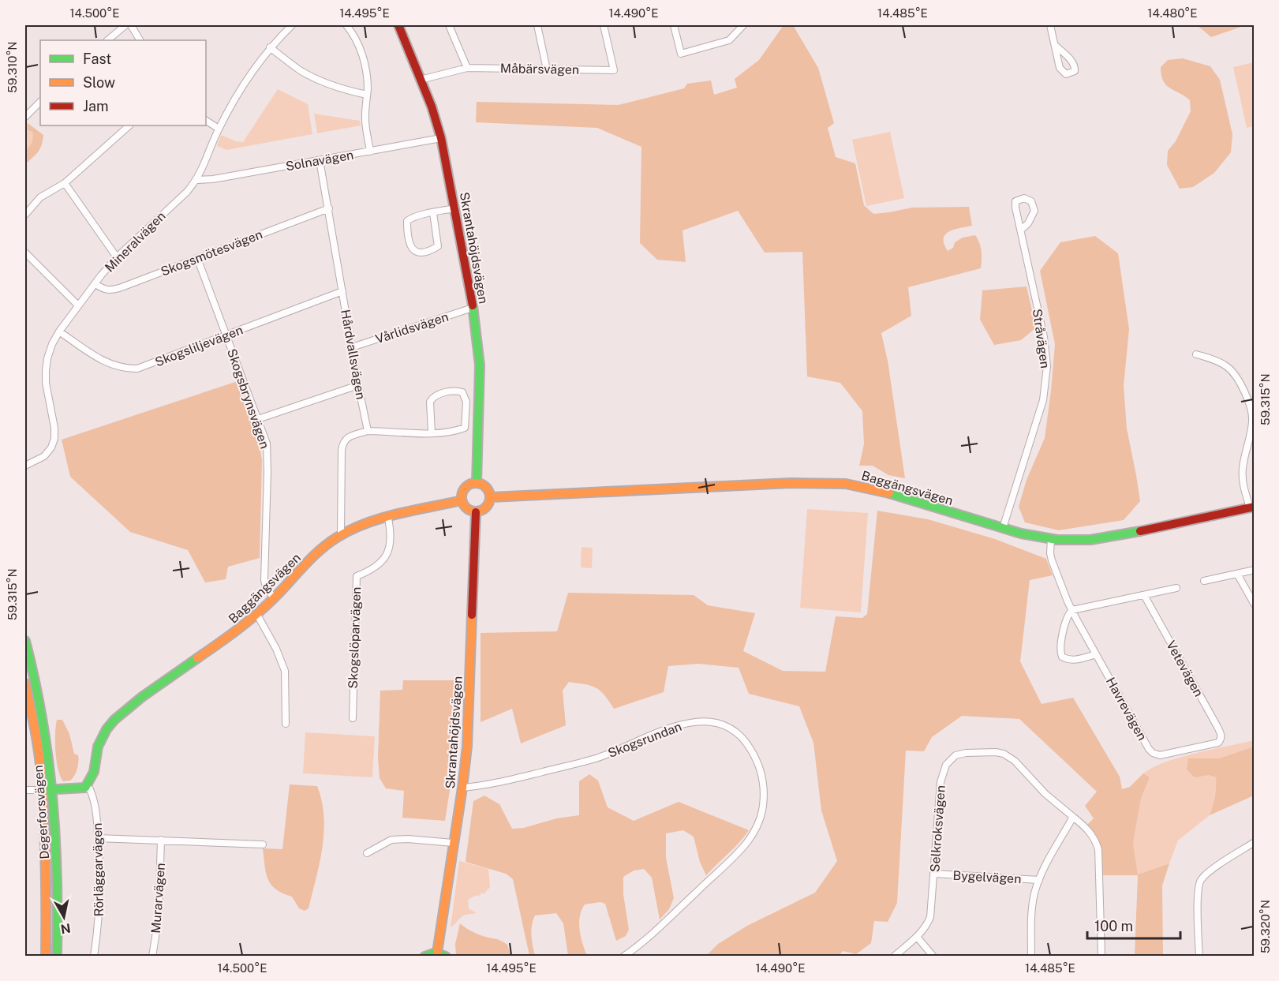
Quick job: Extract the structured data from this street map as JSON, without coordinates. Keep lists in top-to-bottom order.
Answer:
{
  "streets": {
    "street": [
      "Måbärsvägen",
      "Solnavägen",
      "Mineralvägen",
      "Skrantahöjdsvägen",
      "Skogsmötesvägen",
      "Vårlidsvägen",
      "Stråvägen",
      "Skogsliljevägen",
      "Hårdvallsvägen",
      "Skogsbrynsvägen",
      "Baggängsvägen",
      "Skogslöparvägen",
      "Vetevägen",
      "Havrevägen",
      "Skogsrundan",
      "Degerforsvägen",
      "Selkroksvägen",
      "Rörläggarvägen",
      "Bygelvägen",
      "Murarvägen"
    ]
  },
  "crossings": [
    ["Måbärsvägen", "Skrantahöjdsvägen"],
    ["Solnavägen", "Mineralvägen"],
    ["Solnavägen", "Skrantahöjdsvägen"],
    ["Solnavägen", "Hårdvallsvägen"],
    ["Mineralvägen", "Skogsmötesvägen"],
    ["Mineralvägen", "Skogsliljevägen"],
    ["Skrantahöjdsvägen", "Vårlidsvägen"],
    ["Skrantahöjdsvägen", "Baggängsvägen"],
    ["Skrantahöjdsvägen", "Skogsrundan"],
    ["Skogsmötesvägen", "Hårdvallsvägen"],
    ["Skogsmötesvägen", "Skogsbrynsvägen"],
    ["Vårlidsvägen", "Hårdvallsvägen"],
    ["Stråvägen", "Baggängsvägen"],
    ["Skogsliljevägen", "Hårdvallsvägen"],
    ["Skogsliljevägen", "Skogsbrynsvägen"],
    ["Skogsbrynsvägen", "Baggängsvägen"],
    ["Baggängsvägen", "Skogslöparvägen"],
    ["Baggängsvägen", "Havrevägen"],
    ["Baggängsvägen", "Rörläggarvägen"],
    ["Vetevägen", "Havrevägen"],
    ["Selkroksvägen", "Bygelvägen"]
  ],
  "legend": ["Fast", "Slow", "Jam"],
  "scale_bar": "100 m",
  "north": "bottom",
  "coordinates": [
    "14.500°E",
    "14.495°E",
    "14.490°E",
    "14.485°E",
    "14.480°E",
    "59.310°N",
    "59.315°N",
    "59.320°N"
  ]
}
